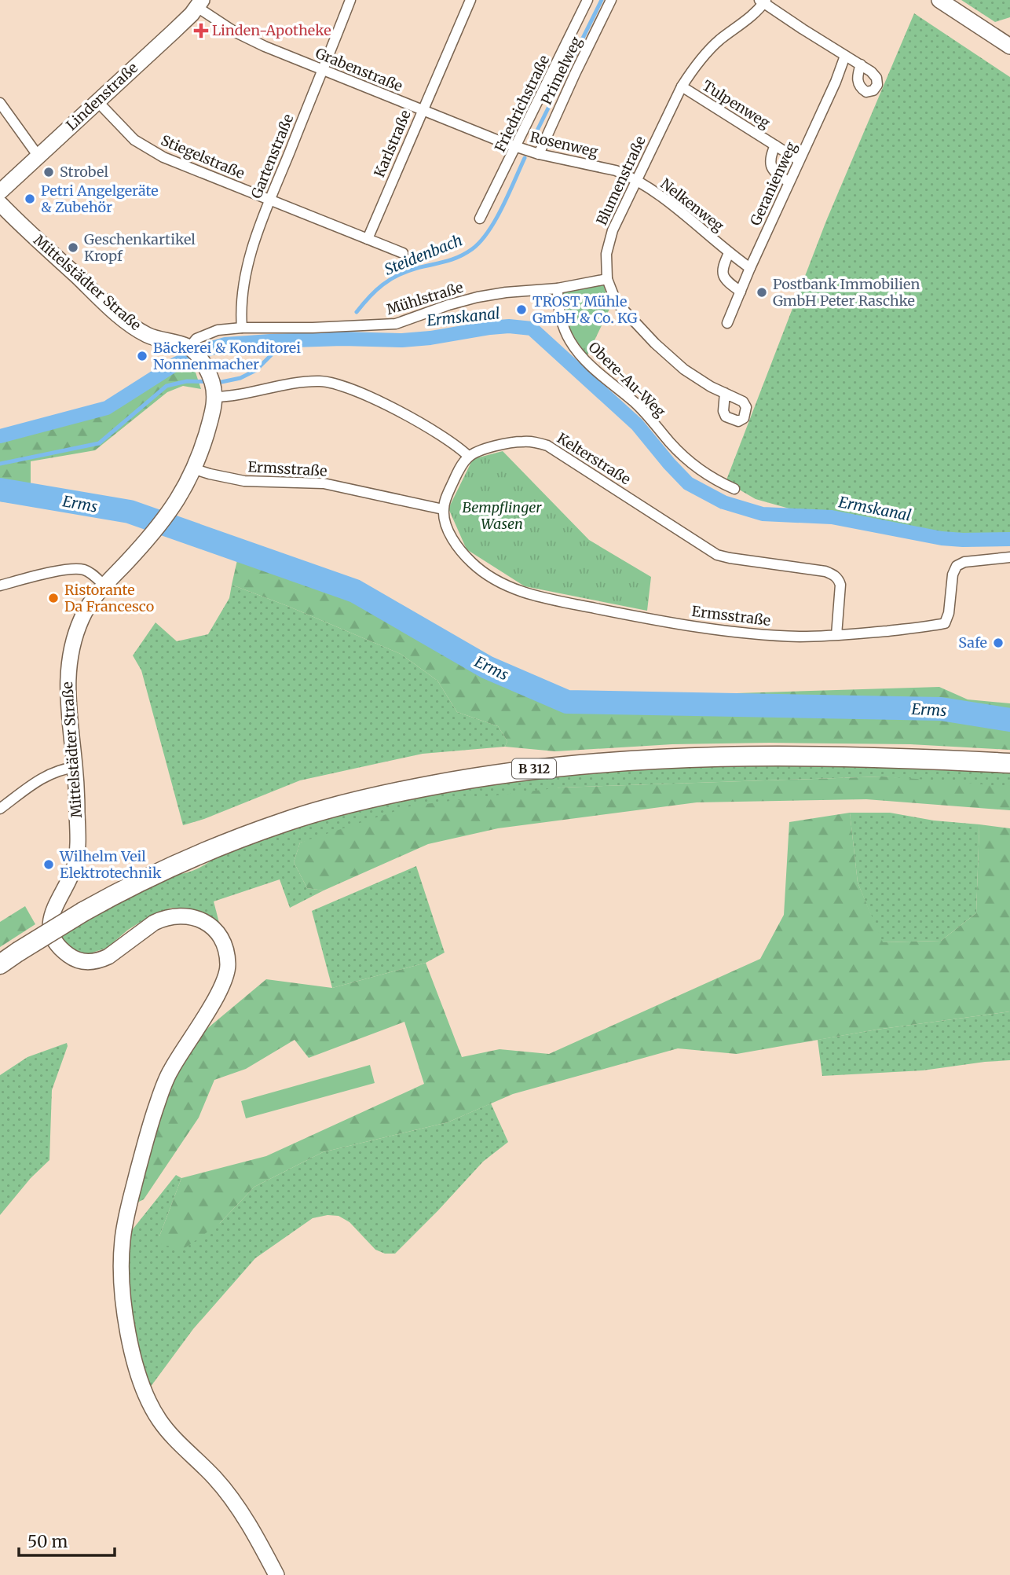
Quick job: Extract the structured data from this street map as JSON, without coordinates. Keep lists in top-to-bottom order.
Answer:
{
  "streets": {
    "highway": ["B 312"],
    "street": [
      "Grabenstraße",
      "Primelweg",
      "Lindenstraße",
      "Friedrichstraße",
      "Tulpenweg",
      "Karlstraße",
      "Rosenweg",
      "Gartenstraße",
      "Stiegelstraße",
      "Blumenstraße",
      "Geranienweg",
      "Nelkenweg",
      "Mittelstädter Straße",
      "Mühlstraße",
      "Obere-Au-Weg",
      "Kelterstraße",
      "Ermsstraße"
    ]
  },
  "crossings": [
    ["Grabenstraße", "Lindenstraße"],
    ["Grabenstraße", "Friedrichstraße"],
    ["Grabenstraße", "Karlstraße"],
    ["Grabenstraße", "Rosenweg"],
    ["Grabenstraße", "Gartenstraße"],
    ["Primelweg", "Rosenweg"],
    ["Lindenstraße", "Stiegelstraße"],
    ["Friedrichstraße", "Rosenweg"],
    ["Tulpenweg", "Blumenstraße"],
    ["Tulpenweg", "Geranienweg"],
    ["Karlstraße", "Stiegelstraße"],
    ["Rosenweg", "Blumenstraße"],
    ["Rosenweg", "Nelkenweg"],
    ["Gartenstraße", "Stiegelstraße"],
    ["Gartenstraße", "Mühlstraße"],
    ["Blumenstraße", "Nelkenweg"],
    ["Blumenstraße", "Mühlstraße"],
    ["Geranienweg", "Nelkenweg"],
    ["Mittelstädter Straße", "Mühlstraße"],
    ["Mittelstädter Straße", "Ermsstraße"],
    ["Mühlstraße", "Obere-Au-Weg"],
    ["Kelterstraße", "Ermsstraße"]
  ],
  "water": ["Steidenbach", "Ermskanal", "Erms"],
  "parks": ["Bempflinger Wasen"],
  "places": {
    "health": ["Linden-Apotheke"],
    "other": [
      "Strobel",
      "Petri Angelgeräte & Zubehör",
      "Geschenkartikel Kropf",
      "Postbank Immobilien GmbH Peter Raschke",
      "TROST Mühle GmbH & Co. KG",
      "Bäckerei & Konditorei Nonnenmacher",
      "Ristorante Da Francesco",
      "Safe",
      "Wilhelm Veil Elektrotechnik"
    ]
  },
  "scale_bar": "50 m"
}
